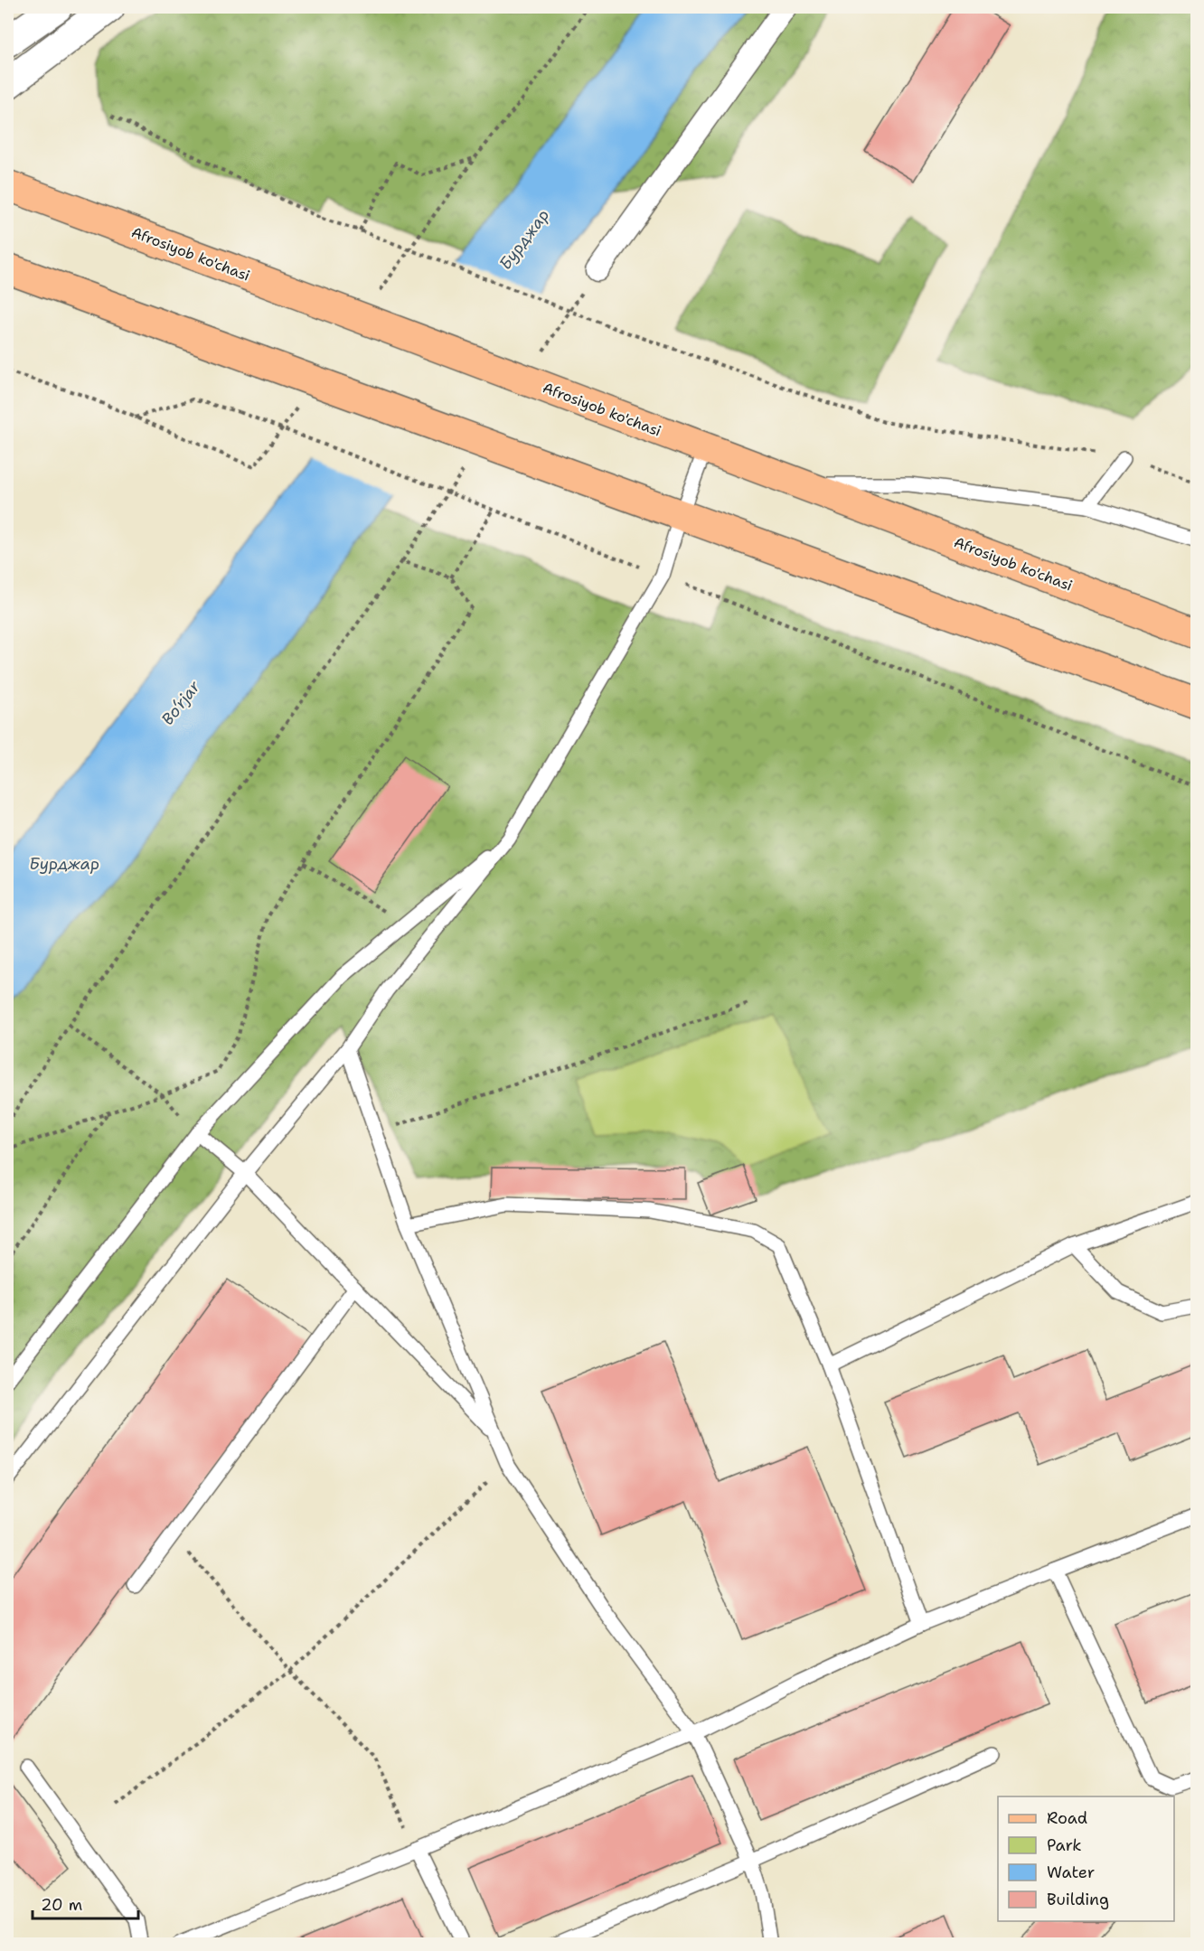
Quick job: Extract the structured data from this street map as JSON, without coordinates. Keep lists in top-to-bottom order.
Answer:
{
  "streets": {
    "main road": ["Afrosiyob ko'chasi"]
  },
  "water": ["Бурджар", "Bo‘rjar"],
  "legend": [
    "Road",
    "Park",
    "Water",
    "Building"
  ],
  "scale_bar": "20 m"
}
